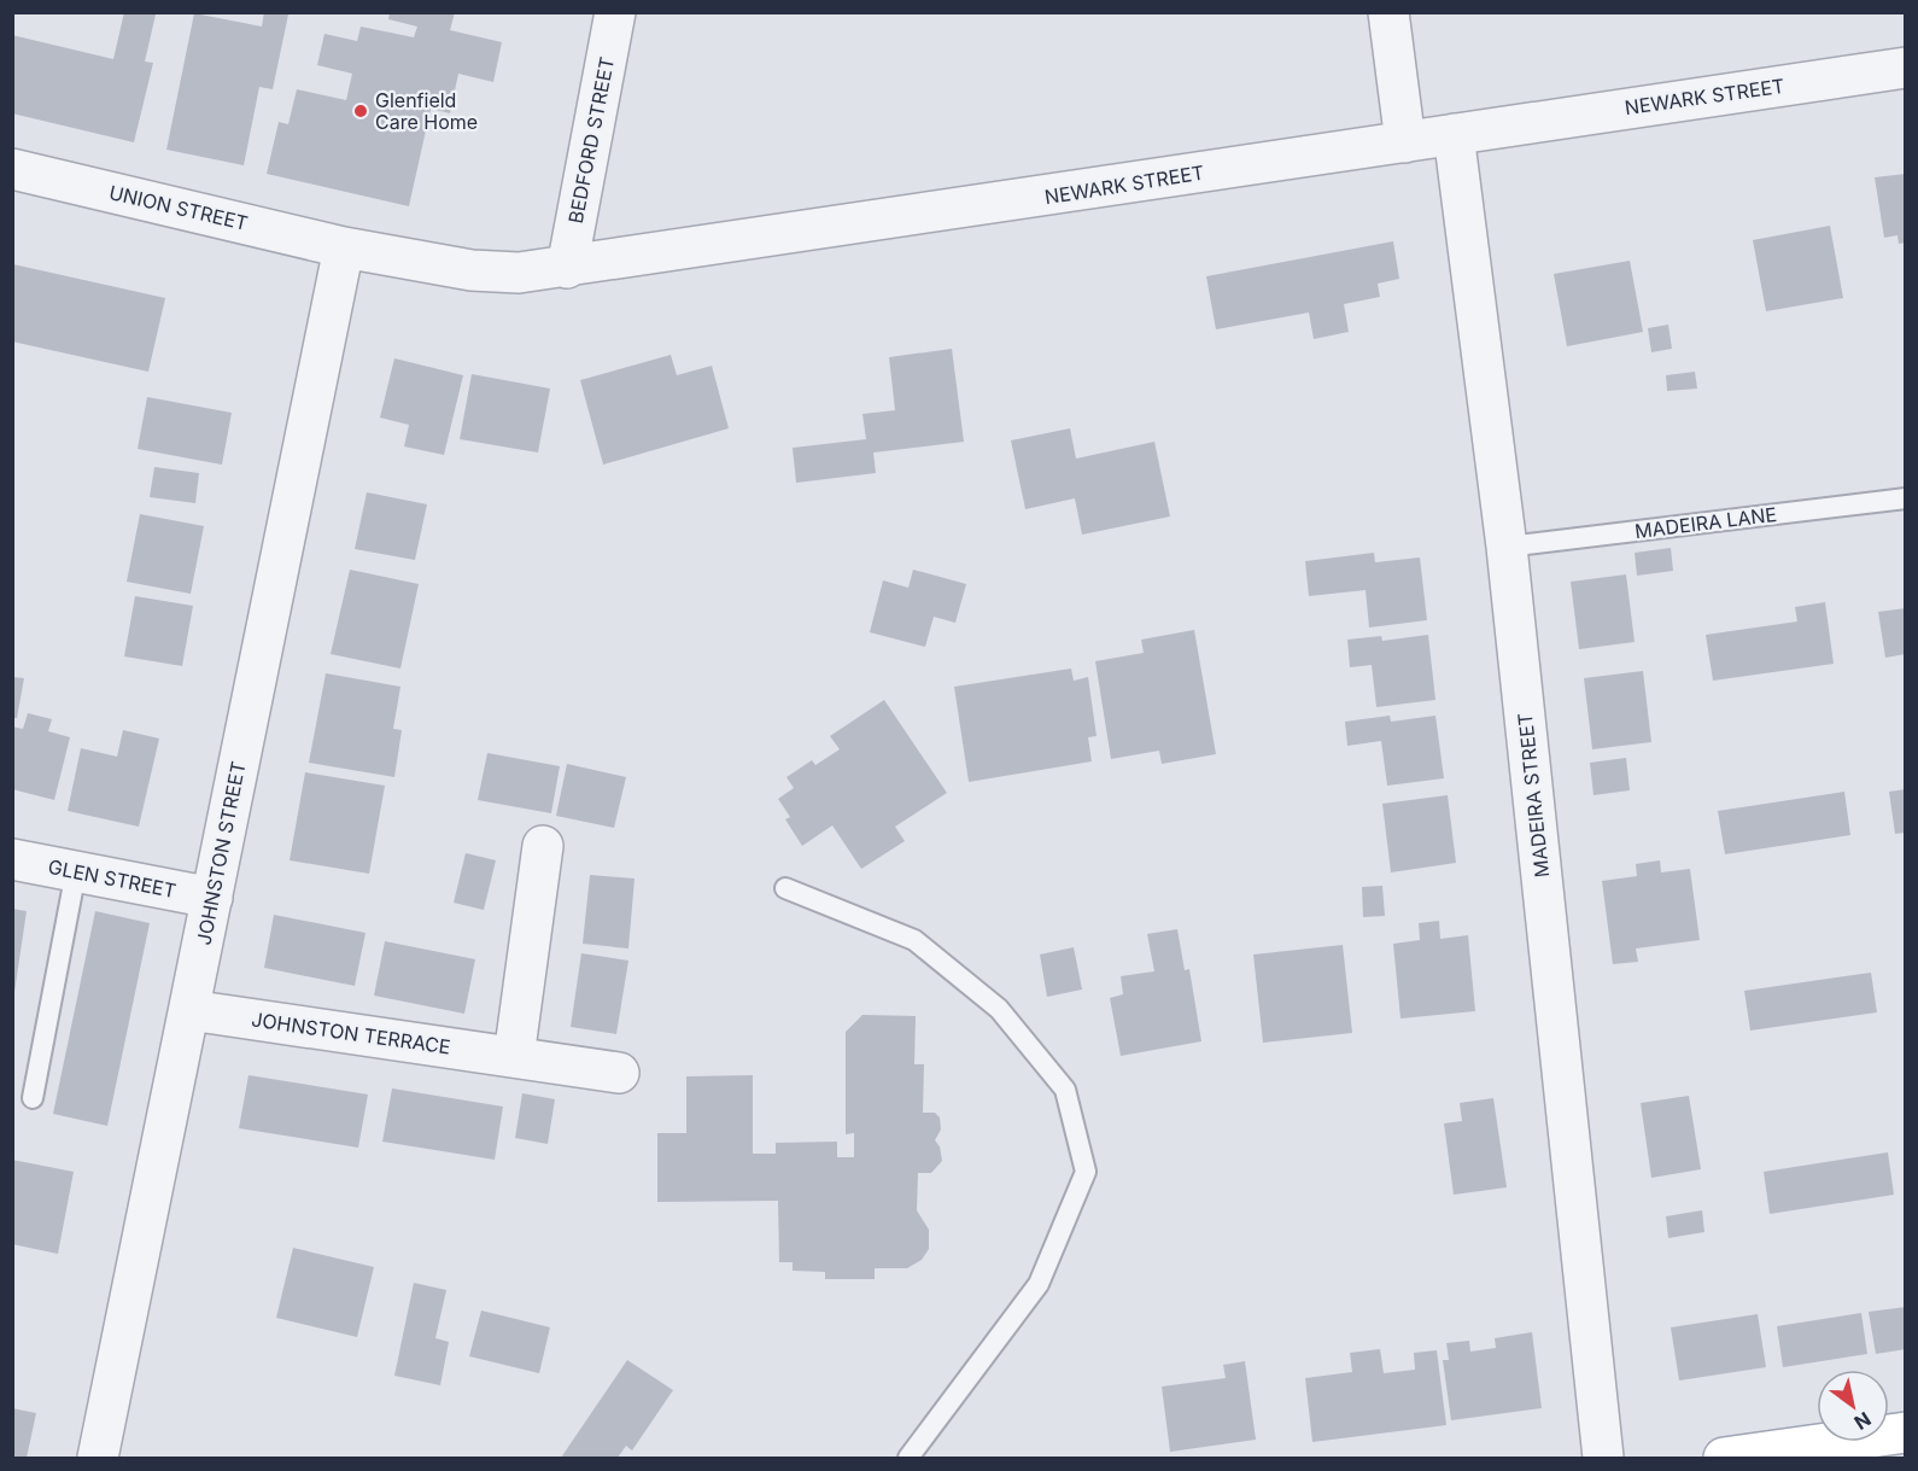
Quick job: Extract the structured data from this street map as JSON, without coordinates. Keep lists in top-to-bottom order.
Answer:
{
  "streets": {
    "street": [
      "NEWARK STREET",
      "BEDFORD STREET",
      "UNION STREET",
      "MADEIRA STREET",
      "JOHNSTON STREET",
      "GLEN STREET",
      "JOHNSTON TERRACE"
    ],
    "lane": ["MADEIRA LANE"]
  },
  "crossings": [
    ["NEWARK STREET", "BEDFORD STREET"],
    ["NEWARK STREET", "UNION STREET"],
    ["NEWARK STREET", "MADEIRA STREET"],
    ["NEWARK STREET", "JOHNSTON STREET"],
    ["UNION STREET", "JOHNSTON STREET"],
    ["MADEIRA LANE", "MADEIRA STREET"],
    ["JOHNSTON STREET", "GLEN STREET"],
    ["JOHNSTON STREET", "JOHNSTON TERRACE"]
  ],
  "places": ["Glenfield Care Home"],
  "north": "bottom right"
}
